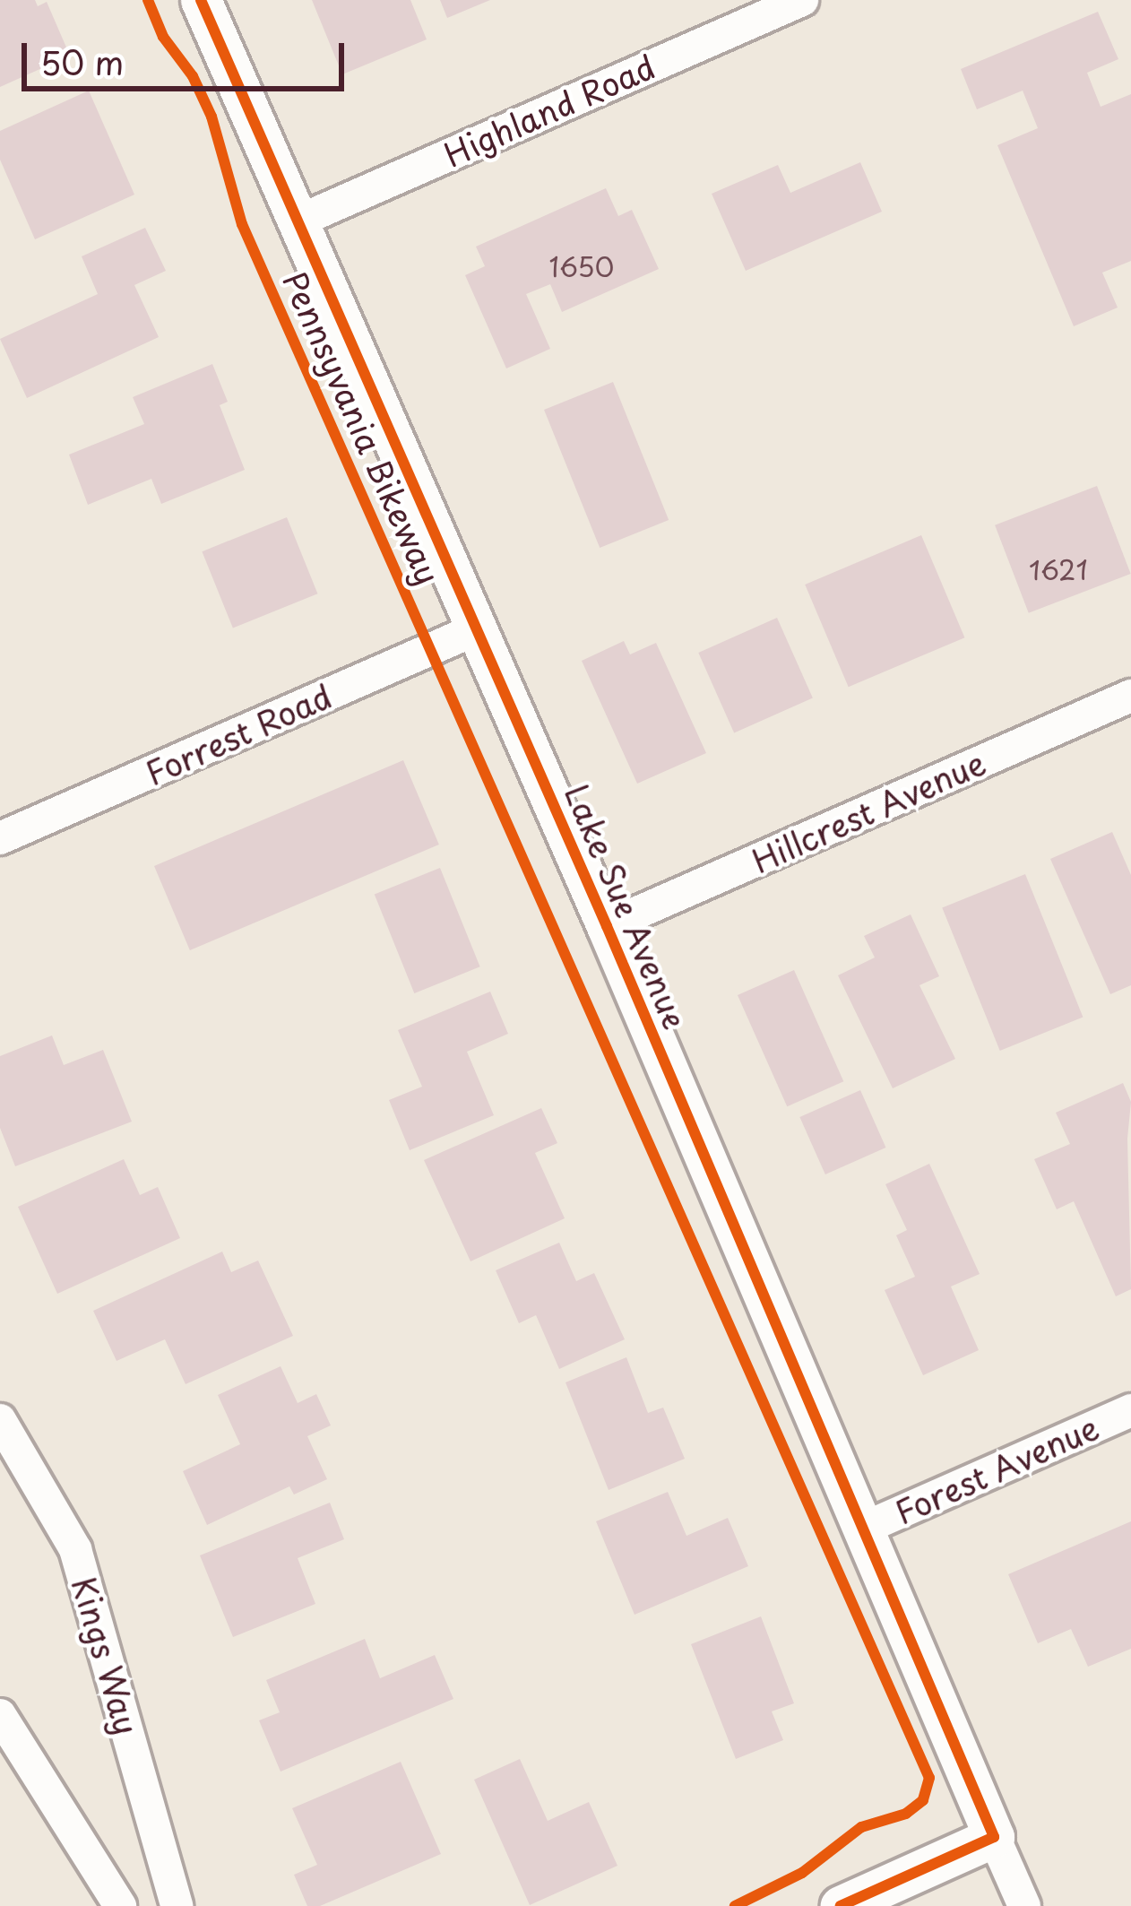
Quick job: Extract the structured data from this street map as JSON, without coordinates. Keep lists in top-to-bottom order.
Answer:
{
  "streets": {
    "street": [
      "Highland Road",
      "Forrest Road",
      "Hillcrest Avenue",
      "Lake Sue Avenue",
      "Forest Avenue",
      "Kings Way"
    ],
    "cycle path": ["Pennsyvania Bikeway"]
  },
  "crossings": [
    ["Highland Road", "Lake Sue Avenue"],
    ["Forrest Road", "Lake Sue Avenue"],
    ["Hillcrest Avenue", "Lake Sue Avenue"],
    ["Lake Sue Avenue", "Forest Avenue"]
  ],
  "house_numbers": ["1650", "1621"],
  "scale_bar": "50 m"
}
